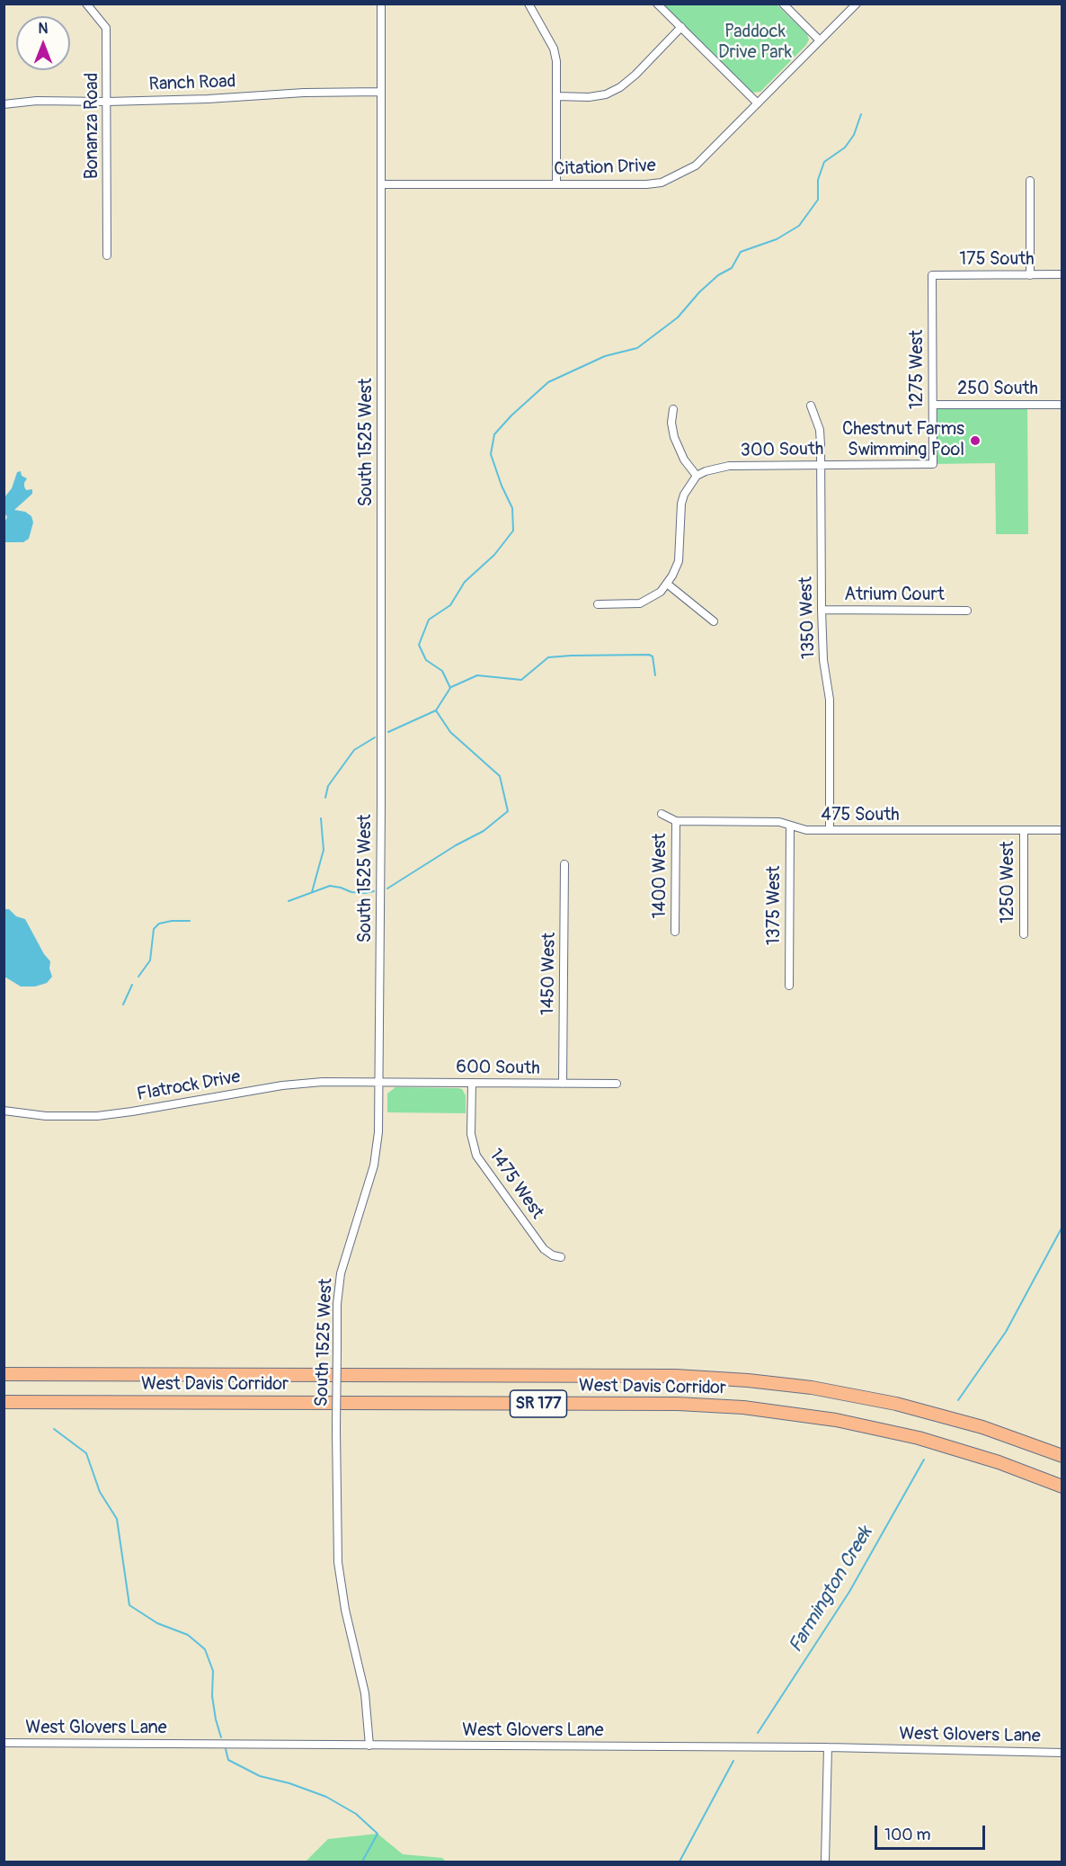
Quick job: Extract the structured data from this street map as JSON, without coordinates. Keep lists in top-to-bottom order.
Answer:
{
  "streets": {
    "highway": ["West Davis Corridor", "SR 177"],
    "street": [
      "Ranch Road",
      "Bonanza Road",
      "Citation Drive",
      "175 South",
      "1275 West",
      "250 South",
      "South 1525 West",
      "300 South",
      "Atrium Court",
      "1350 West",
      "475 South",
      "1400 West",
      "1250 West",
      "1375 West",
      "1450 West",
      "600 South",
      "Flatrock Drive",
      "1475 West",
      "West Glovers Lane"
    ]
  },
  "crossings": [
    ["Ranch Road", "Bonanza Road"],
    ["Ranch Road", "South 1525 West"],
    ["Citation Drive", "South 1525 West"],
    ["175 South", "1275 West"],
    ["1275 West", "250 South"],
    ["1275 West", "300 South"],
    ["South 1525 West", "600 South"],
    ["South 1525 West", "Flatrock Drive"],
    ["South 1525 West", "West Glovers Lane"],
    ["300 South", "1350 West"],
    ["Atrium Court", "1350 West"],
    ["1350 West", "475 South"],
    ["475 South", "1400 West"],
    ["475 South", "1250 West"],
    ["475 South", "1375 West"],
    ["1450 West", "600 South"],
    ["600 South", "Flatrock Drive"],
    ["600 South", "1475 West"]
  ],
  "water": ["Farmington Creek"],
  "parks": ["Paddock Drive Park"],
  "places": ["Chestnut Farms Swimming Pool"],
  "scale_bar": "100 m",
  "north": "top"
}
